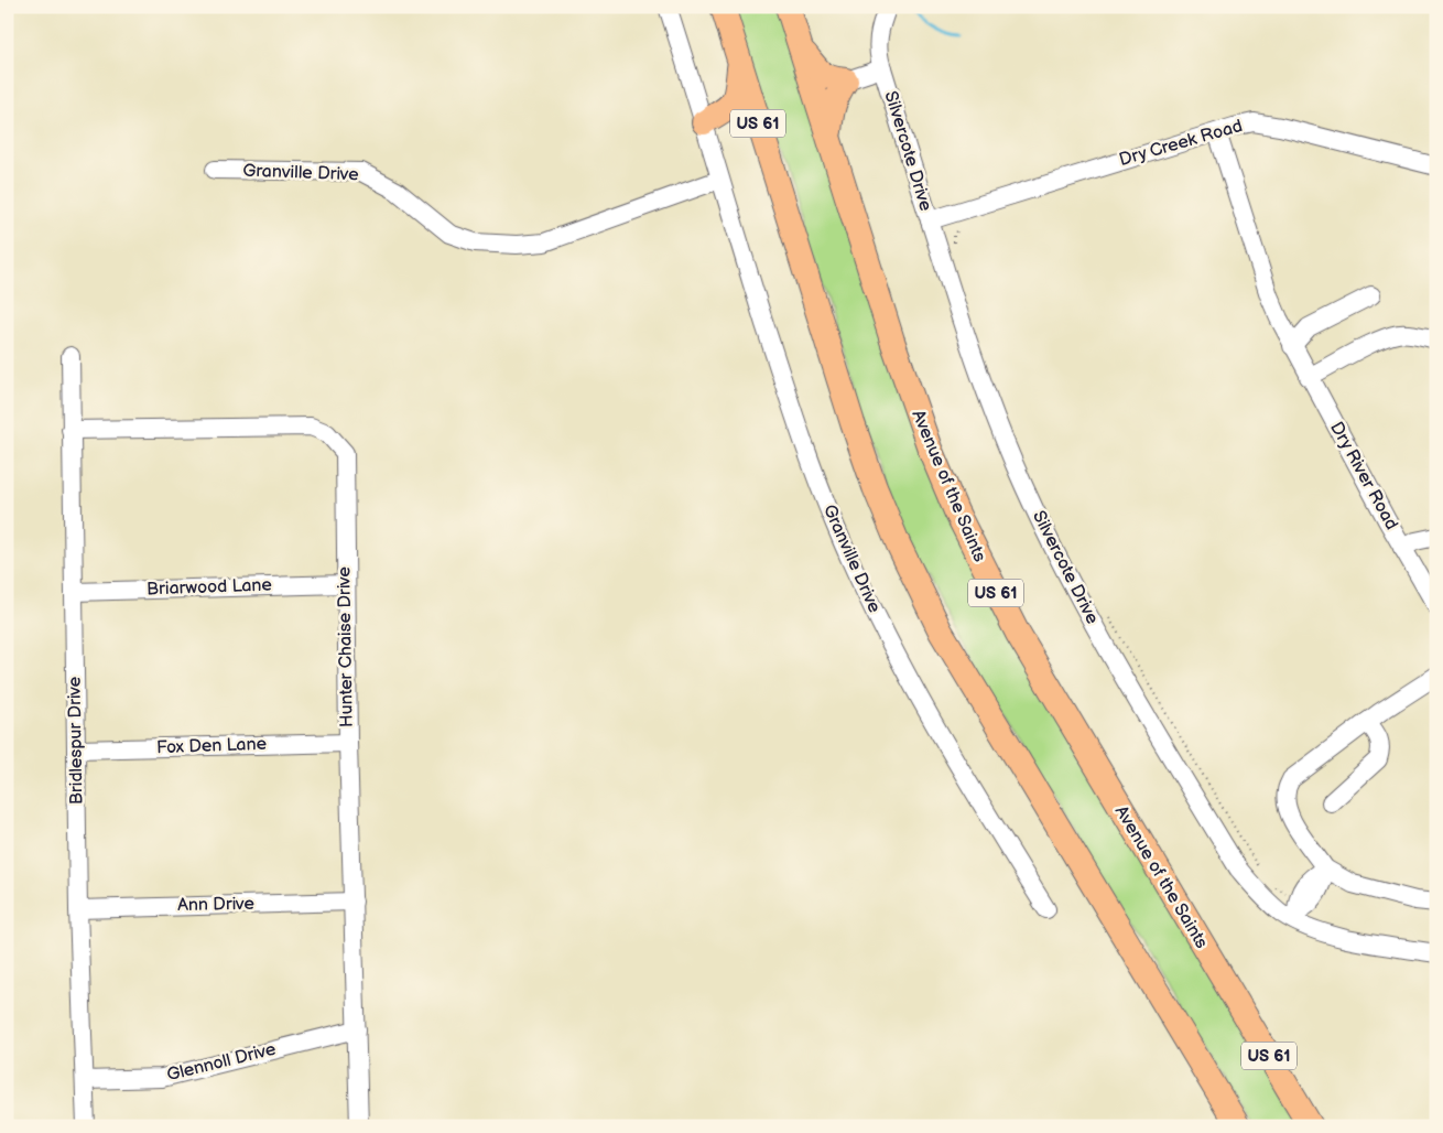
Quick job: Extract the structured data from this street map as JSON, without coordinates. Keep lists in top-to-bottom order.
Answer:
{
  "streets": {
    "highway": ["US 61", "Avenue of the Saints"],
    "street": [
      "Dry Creek Road",
      "Silvercote Drive",
      "Granville Drive",
      "Dry River Road",
      "Briarwood Lane",
      "Hunter Chaise Drive",
      "Bridlespur Drive",
      "Fox Den Lane",
      "Ann Drive",
      "Glennoll Drive"
    ]
  },
  "crossings": [
    ["Dry Creek Road", "Silvercote Drive"],
    ["Dry Creek Road", "Dry River Road"],
    ["Briarwood Lane", "Hunter Chaise Drive"],
    ["Briarwood Lane", "Bridlespur Drive"],
    ["Hunter Chaise Drive", "Bridlespur Drive"],
    ["Hunter Chaise Drive", "Fox Den Lane"],
    ["Hunter Chaise Drive", "Ann Drive"],
    ["Hunter Chaise Drive", "Glennoll Drive"],
    ["Bridlespur Drive", "Fox Den Lane"],
    ["Bridlespur Drive", "Ann Drive"],
    ["Bridlespur Drive", "Glennoll Drive"]
  ]
}
